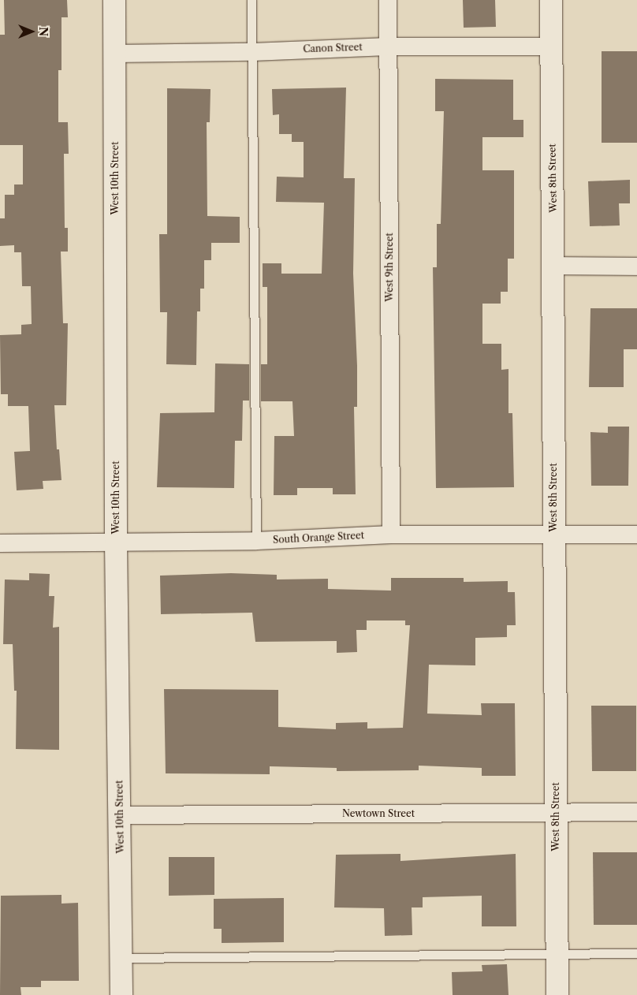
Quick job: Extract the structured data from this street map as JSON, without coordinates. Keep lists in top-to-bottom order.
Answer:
{
  "streets": {
    "street": [
      "Canon Street",
      "West 10th Street",
      "West 8th Street",
      "West 9th Street",
      "South Orange Street",
      "Newtown Street"
    ]
  },
  "crossings": [
    ["Canon Street", "West 10th Street"],
    ["Canon Street", "West 8th Street"],
    ["Canon Street", "West 9th Street"],
    ["West 10th Street", "South Orange Street"],
    ["West 10th Street", "Newtown Street"],
    ["West 8th Street", "South Orange Street"],
    ["West 8th Street", "Newtown Street"],
    ["West 9th Street", "South Orange Street"]
  ],
  "north": "right"
}
